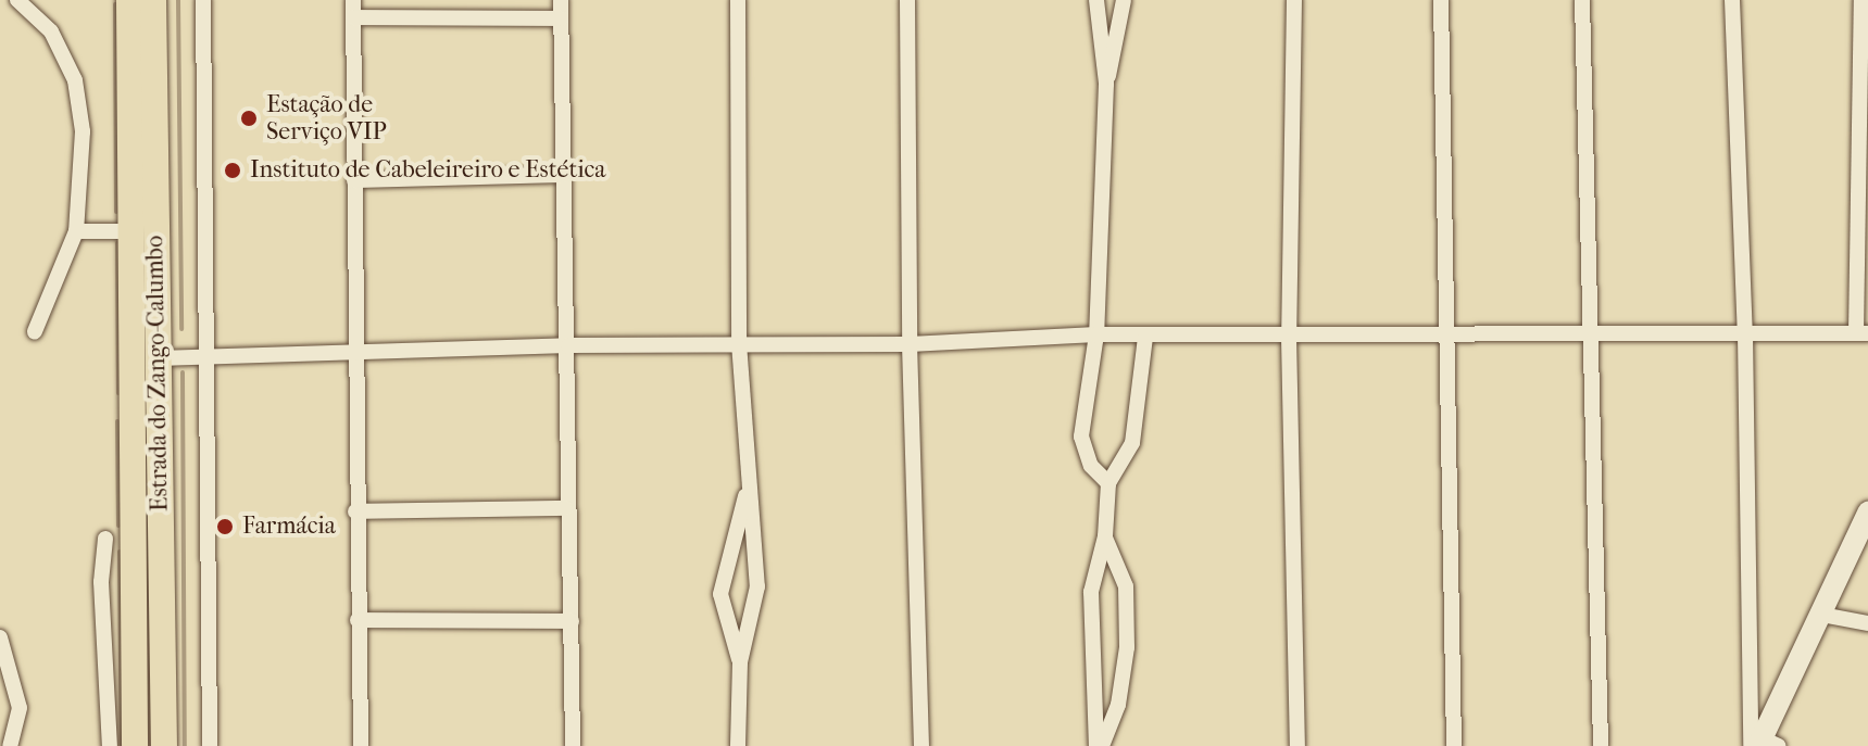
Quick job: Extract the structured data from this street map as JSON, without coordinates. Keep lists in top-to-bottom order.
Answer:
{
  "streets": {
    "main road": ["Estrada do Zango-Calumbo"]
  },
  "places": ["Estação de Serviço VIP", "Instituto de Cabeleireiro e Estética", "Farmácia"]
}
